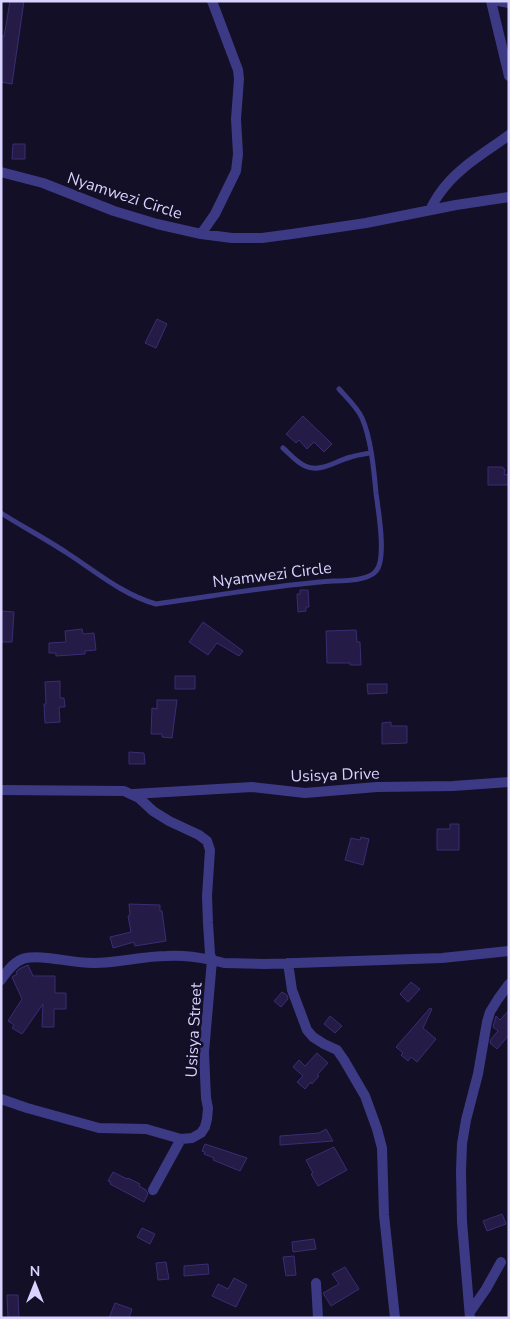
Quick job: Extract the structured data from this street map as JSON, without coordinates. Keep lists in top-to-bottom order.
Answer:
{
  "streets": {
    "street": ["Nyamwezi Circle", "Usisya Drive", "Usisya Street"]
  },
  "crossings": [
    ["Usisya Drive", "Usisya Street"]
  ],
  "north": "top"
}
